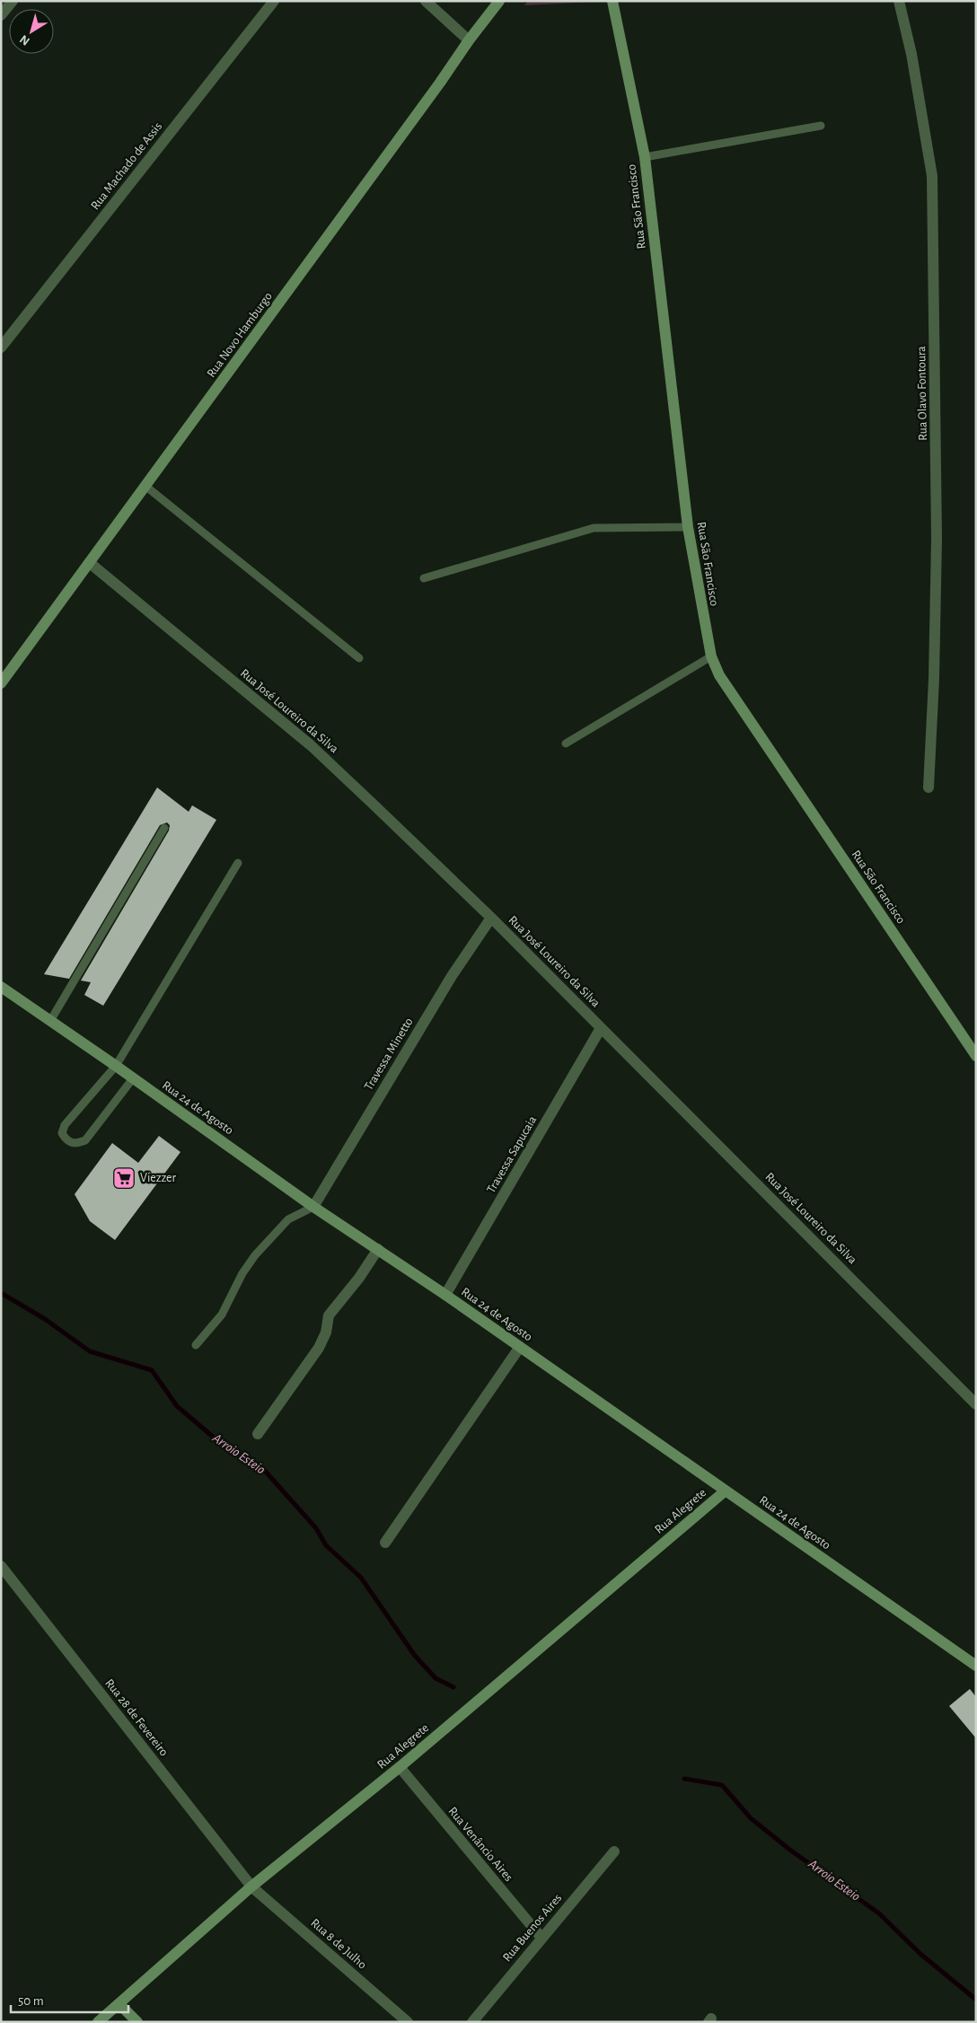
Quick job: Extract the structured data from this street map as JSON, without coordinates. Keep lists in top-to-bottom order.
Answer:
{
  "streets": {
    "street": [
      "Rua Machado de Assis",
      "Rua São Francisco",
      "Rua Novo Hamburgo",
      "Rua Olavo Fontoura",
      "Rua José Loureiro da Silva",
      "Travessa Minetto",
      "Rua 24 de Agosto",
      "Travessa Sapucaia",
      "Rua Alegrete",
      "Rua 28 de Fevereiro",
      "Rua Venâncio Aires",
      "Rua Buenos Aires",
      "Rua 8 de Julho"
    ]
  },
  "crossings": [
    ["Rua Novo Hamburgo", "Rua José Loureiro da Silva"],
    ["Rua José Loureiro da Silva", "Travessa Minetto"],
    ["Rua José Loureiro da Silva", "Travessa Sapucaia"],
    ["Travessa Minetto", "Rua 24 de Agosto"],
    ["Rua 24 de Agosto", "Travessa Sapucaia"],
    ["Rua 24 de Agosto", "Rua Alegrete"],
    ["Rua Alegrete", "Rua 28 de Fevereiro"],
    ["Rua Alegrete", "Rua Venâncio Aires"],
    ["Rua Alegrete", "Rua 8 de Julho"],
    ["Rua 28 de Fevereiro", "Rua 8 de Julho"],
    ["Rua Venâncio Aires", "Rua Buenos Aires"]
  ],
  "water": ["Arroio Esteio"],
  "places": {
    "supermarket": ["Viezzer"]
  },
  "scale_bar": "50 m",
  "north": "bottom left"
}
